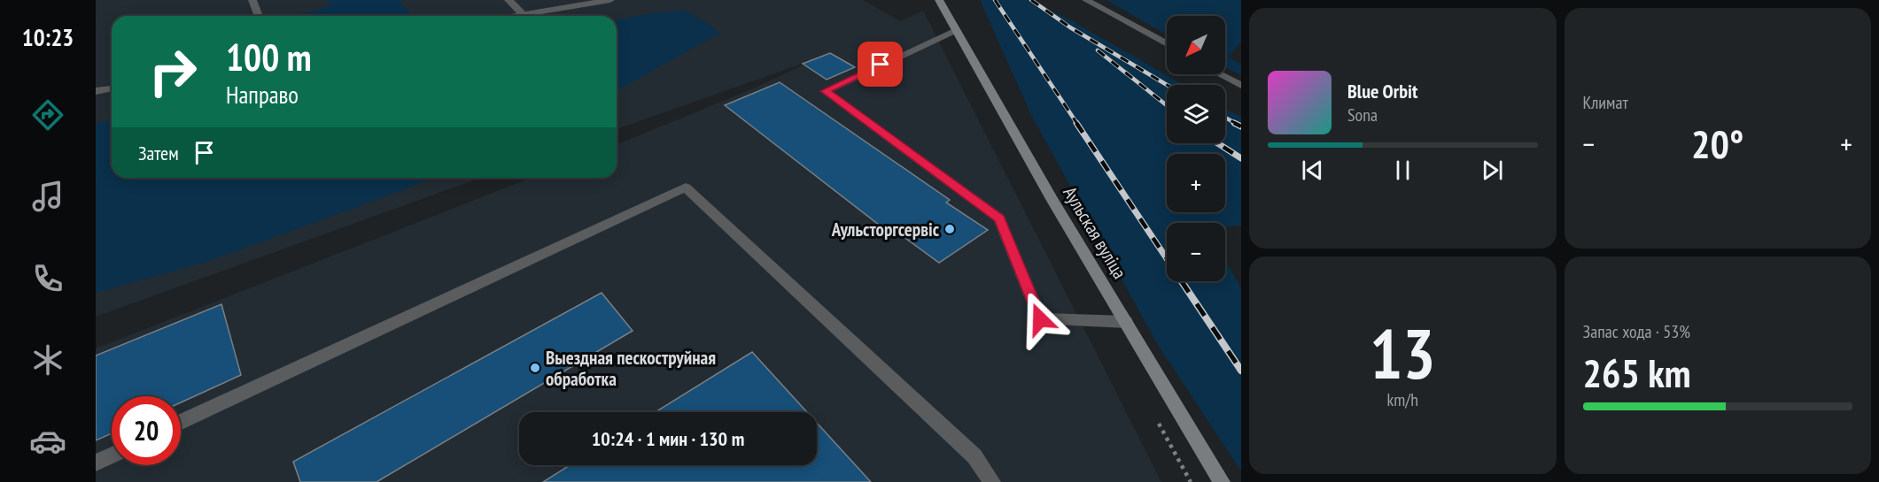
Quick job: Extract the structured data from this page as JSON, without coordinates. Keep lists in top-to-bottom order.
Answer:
{
  "streets": {
    "street": ["Аульская вуліца"]
  },
  "places": ["Аульсторгсервіс", "Выездная пескоструйная обработка"],
  "north": "bottom left",
  "page": {
    "tabs": "10:23",
    "tile": [
      "Климат",
      ["13", "km/h"],
      ["Запас хода · 53%", "265 km"]
    ],
    "map_buttons": ["+", "−"],
    "turn": ["100 m", "Направо"],
    "song": ["Blue Orbit", "Sona"],
    "heat": ["−", "20°", "+"],
    "then": "Затем",
    "limit": "20",
    "trip": "10:24 · 1 мин · 130 m"
  }
}
